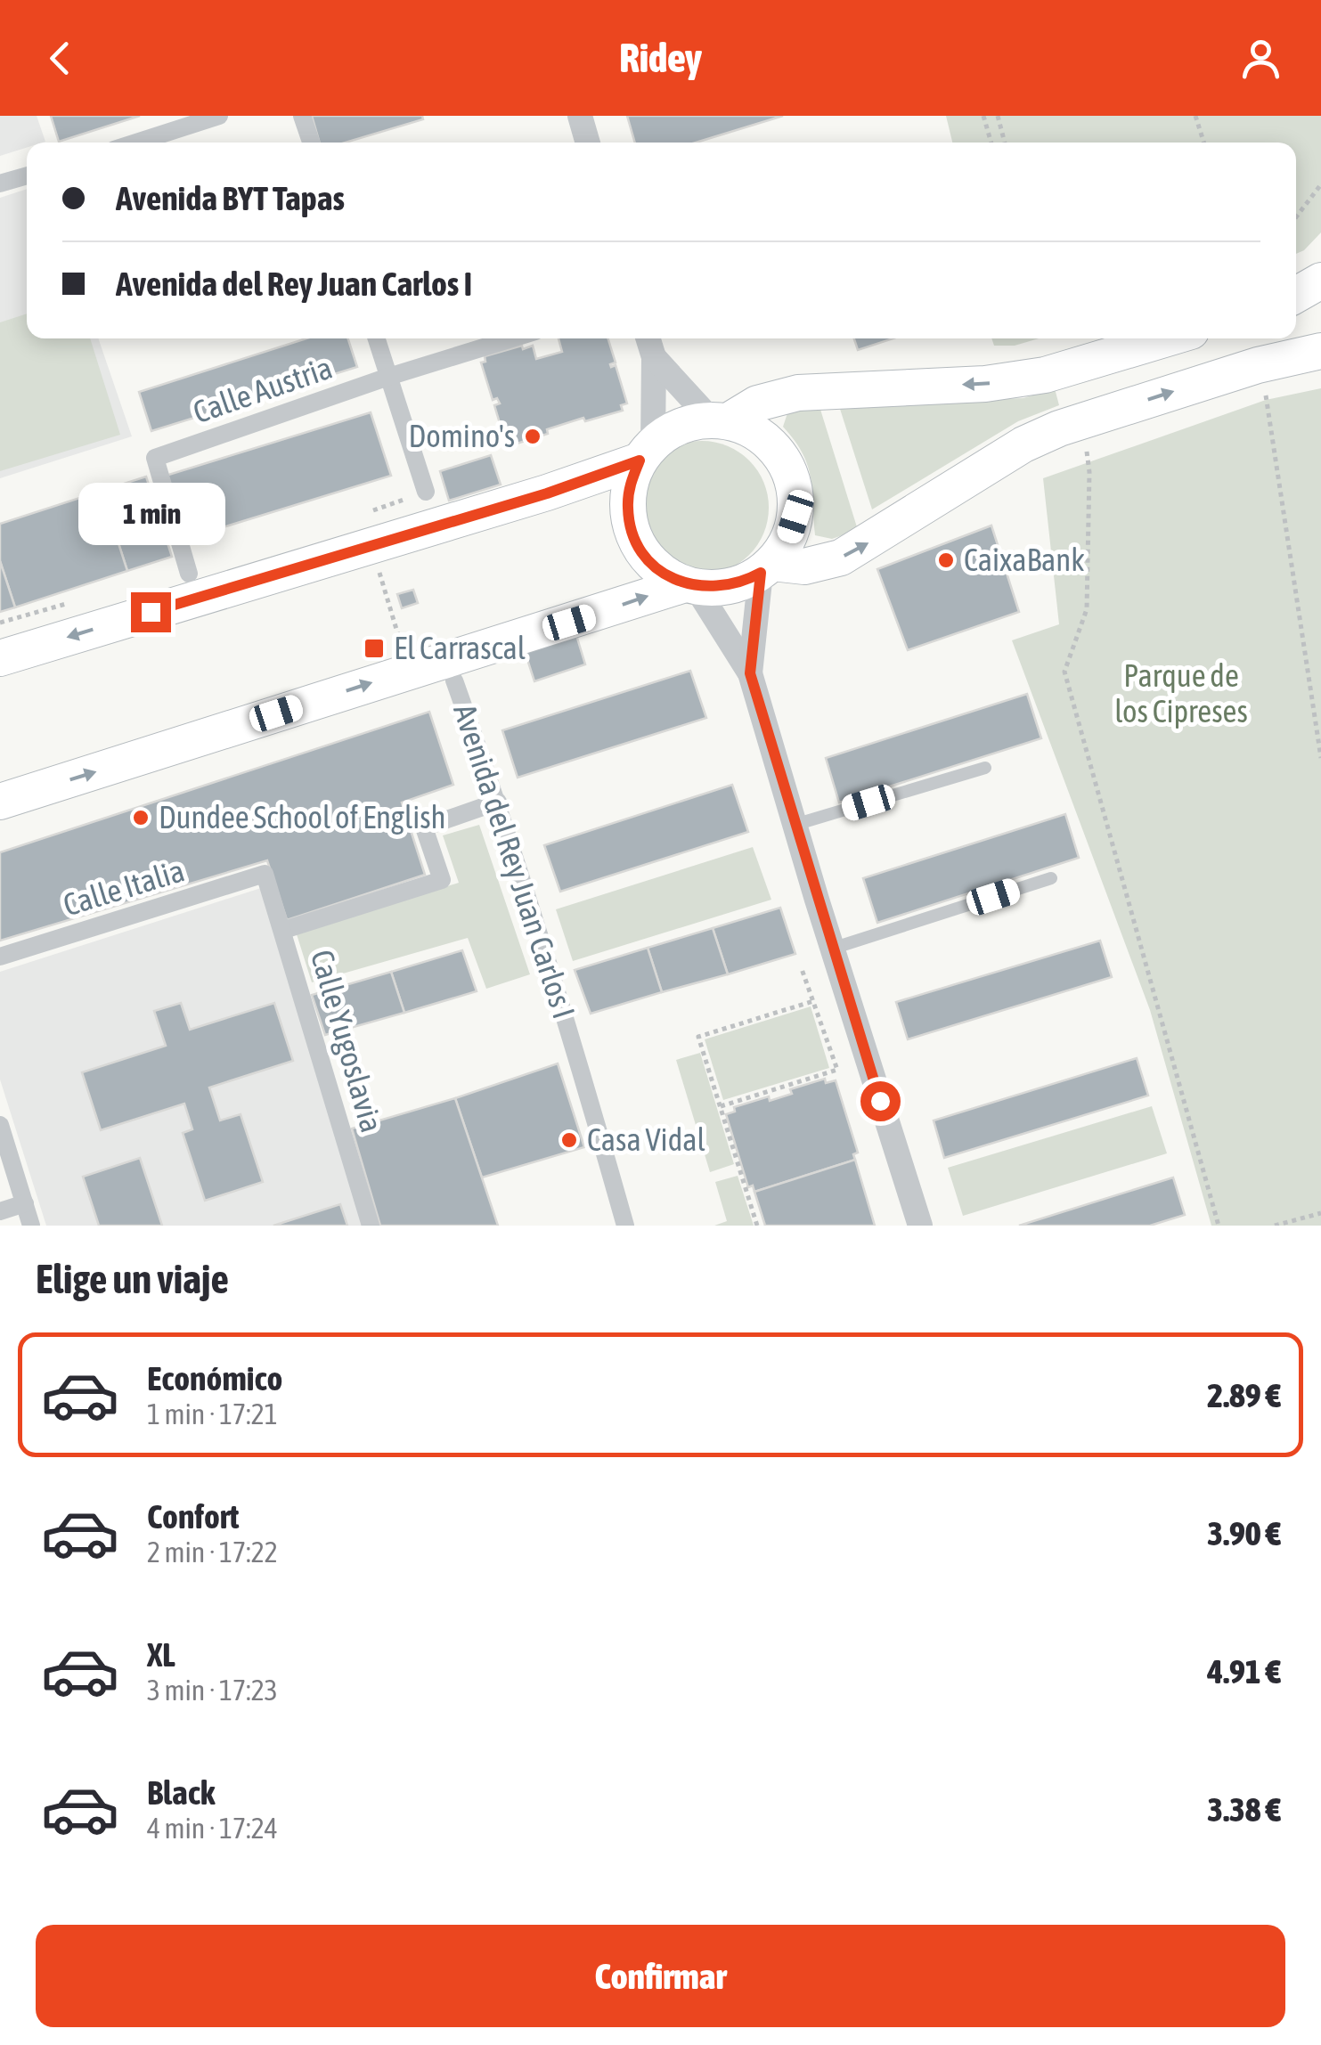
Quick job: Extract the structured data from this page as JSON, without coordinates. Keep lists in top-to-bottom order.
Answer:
{
  "streets": {
    "street": [
      "Calle Austria",
      "Avenida del Rey Juan Carlos I",
      "Calle Italia",
      "Calle Yugoslavia"
    ]
  },
  "crossings": [
    ["Calle Italia", "Calle Yugoslavia"]
  ],
  "parks": ["Parque de los Cipreses"],
  "places": {
    "other": [
      "Domino's",
      "CaixaBank",
      "Dundee School of English",
      "Casa Vidal"
    ],
    "transit": ["El Carrascal"]
  },
  "page": {
    "header": "Ridey",
    "banner": ["Avenida BYT Tapas", "Avenida del Rey Juan Carlos I"],
    "bubble": "1 min",
    "heading": "Elige un viaje",
    "list": [
      {
        "name": "Económico",
        "note": "1 min · 17:21",
        "value": "2.89 €"
      },
      {
        "name": "Confort",
        "note": "2 min · 17:22",
        "value": "3.90 €"
      },
      {
        "name": "XL",
        "note": "3 min · 17:23",
        "value": "4.91 €"
      },
      {
        "name": "Black",
        "note": "4 min · 17:24",
        "value": "3.38 €"
      }
    ],
    "buttons": "Confirmar"
  }
}
